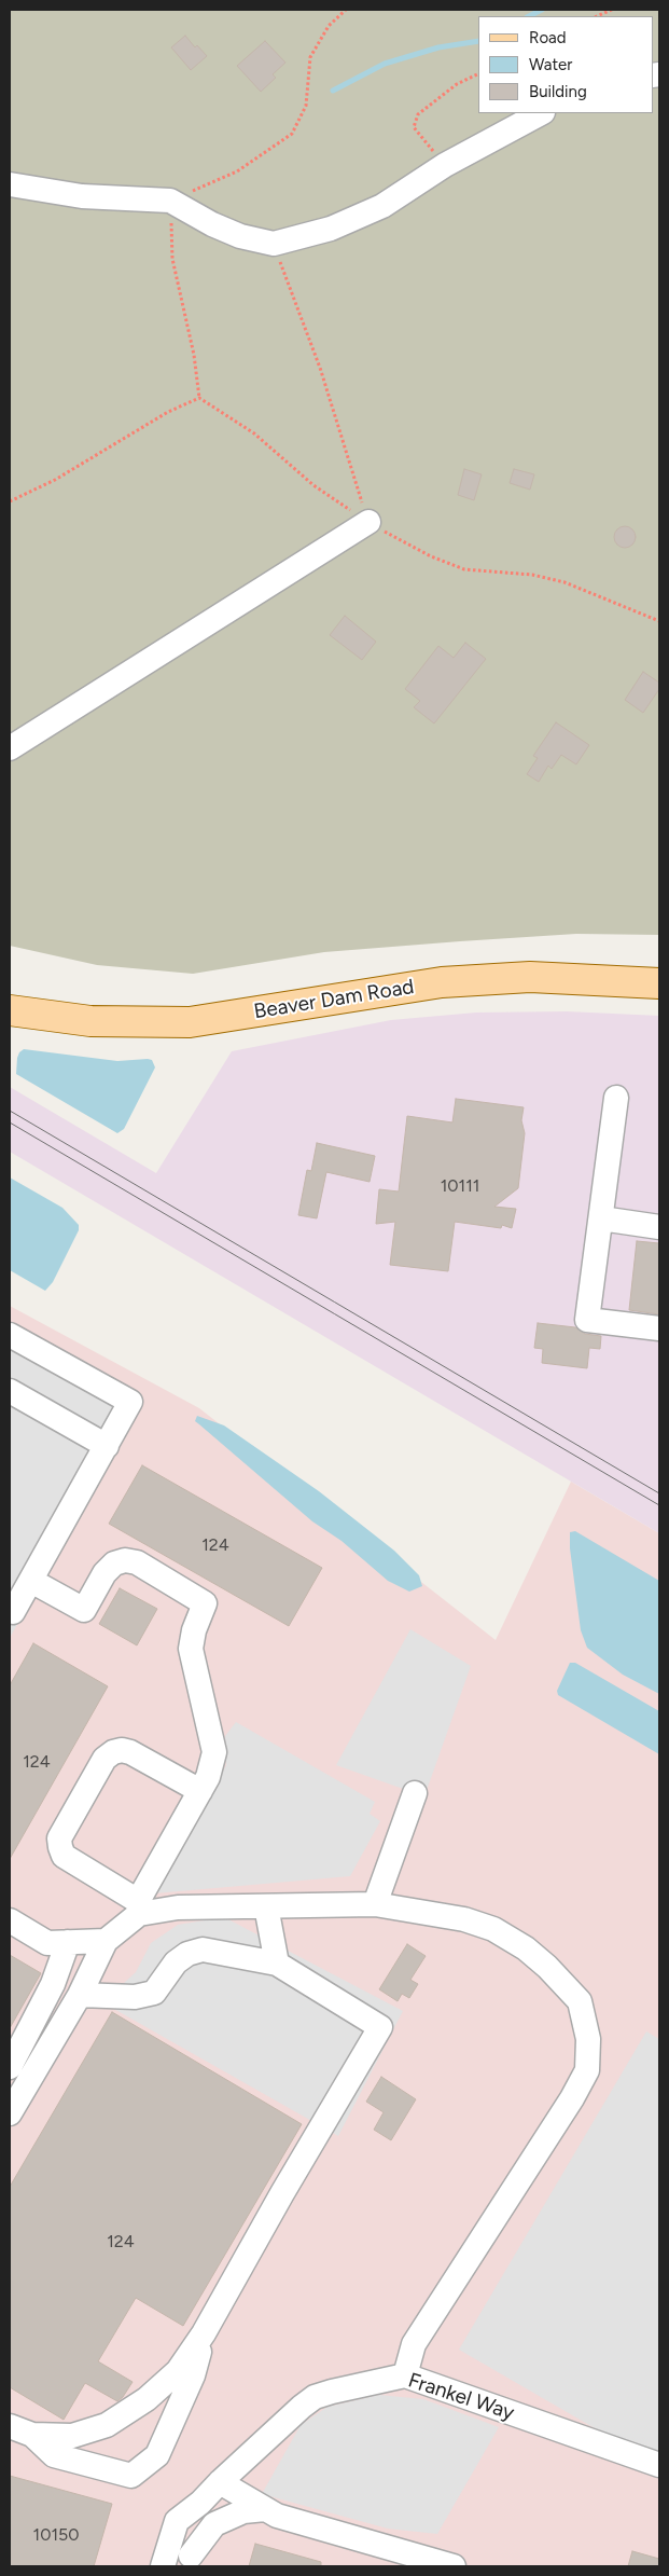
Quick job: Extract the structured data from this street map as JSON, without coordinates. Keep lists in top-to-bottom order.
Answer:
{
  "streets": {
    "main road": ["Beaver Dam Road"],
    "street": ["Frankel Way"]
  },
  "house_numbers": [
    "10111",
    "124",
    "124",
    "124",
    "10150"
  ],
  "legend": ["Road", "Water", "Building"]
}
